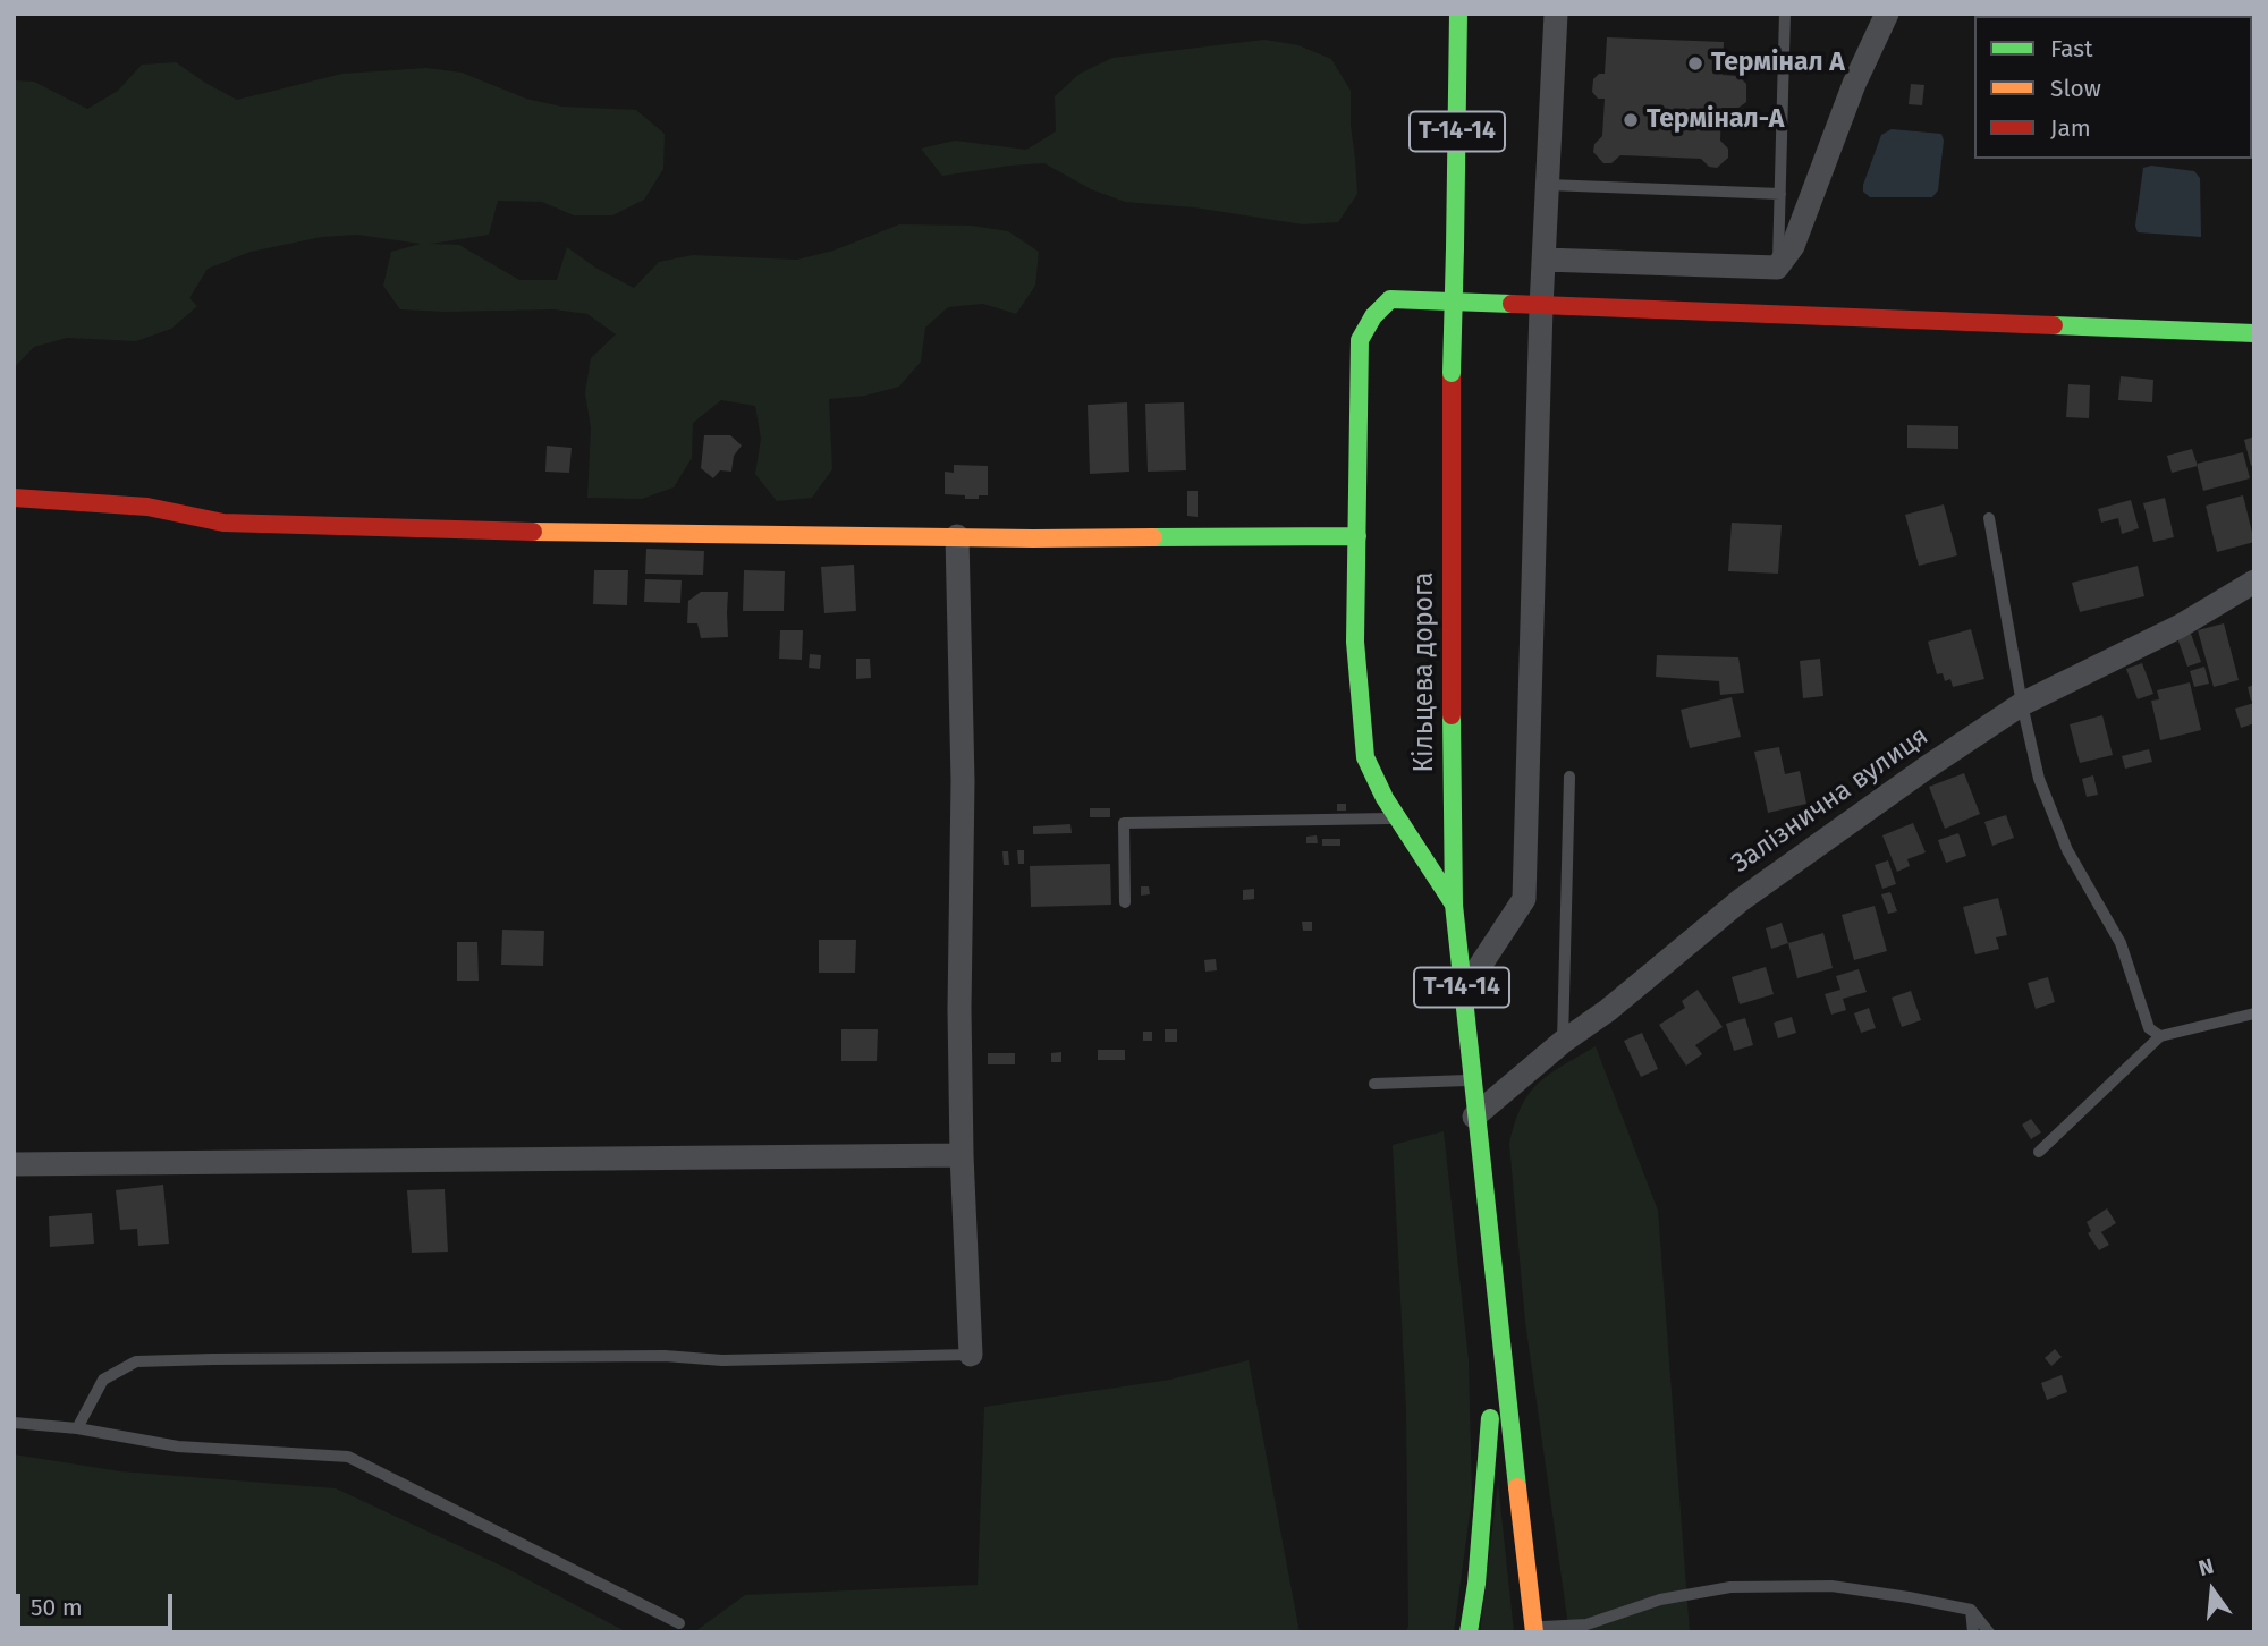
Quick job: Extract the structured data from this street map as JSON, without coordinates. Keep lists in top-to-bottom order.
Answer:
{
  "streets": {
    "main road": ["Т-14-14", "Кільцева дорога"],
    "street": ["Залізнична вулиця"]
  },
  "crossings": [
    ["Т-14-14", "Кільцева дорога"],
    ["Кільцева дорога", "Залізнична вулиця"]
  ],
  "places": ["Термінал А", "Термінал-А"],
  "legend": ["Fast", "Slow", "Jam"],
  "scale_bar": "50 m",
  "north": "top"
}
